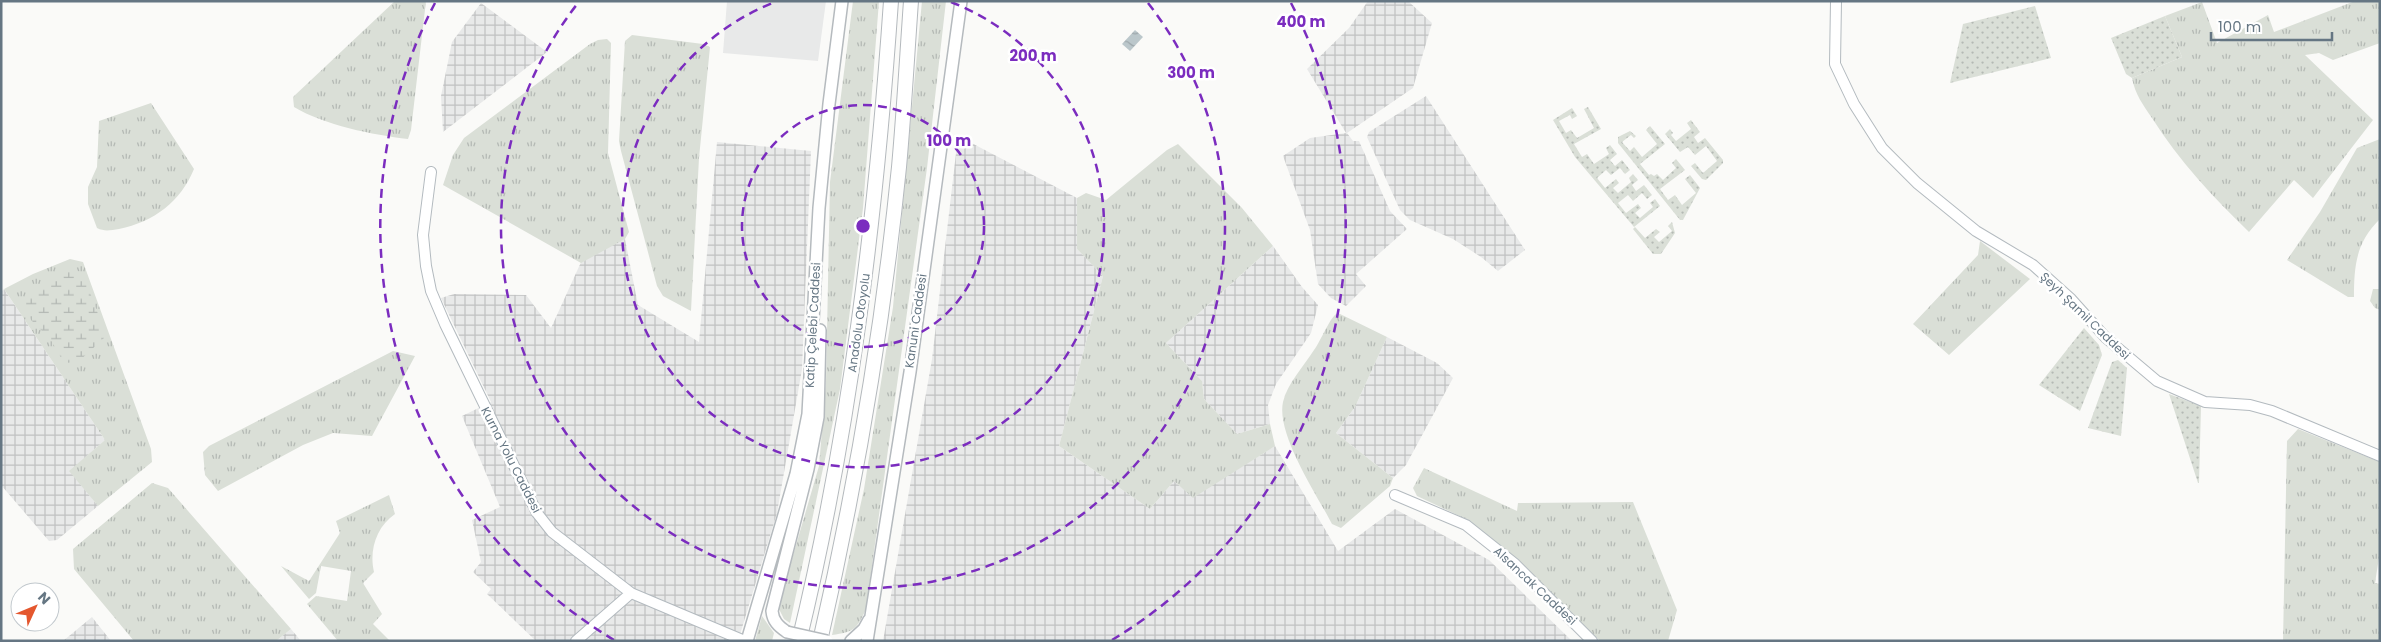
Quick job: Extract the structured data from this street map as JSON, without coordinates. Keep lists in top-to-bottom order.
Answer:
{
  "streets": {
    "highway": ["Anadolu Otoyolu"],
    "main road": ["Kanuni Caddesi", "Katip Çelebi Caddesi"],
    "street": ["Şeyh Şamil Caddesi", "Kurna Yolu Caddesi", "Alsancak Caddesi"]
  },
  "crossings": [
    ["Katip Çelebi Caddesi", "Kurna Yolu Caddesi"]
  ],
  "scale_bar": "100 m",
  "north": "top right",
  "rings": [
    "400 m",
    "200 m",
    "300 m",
    "100 m"
  ]
}
